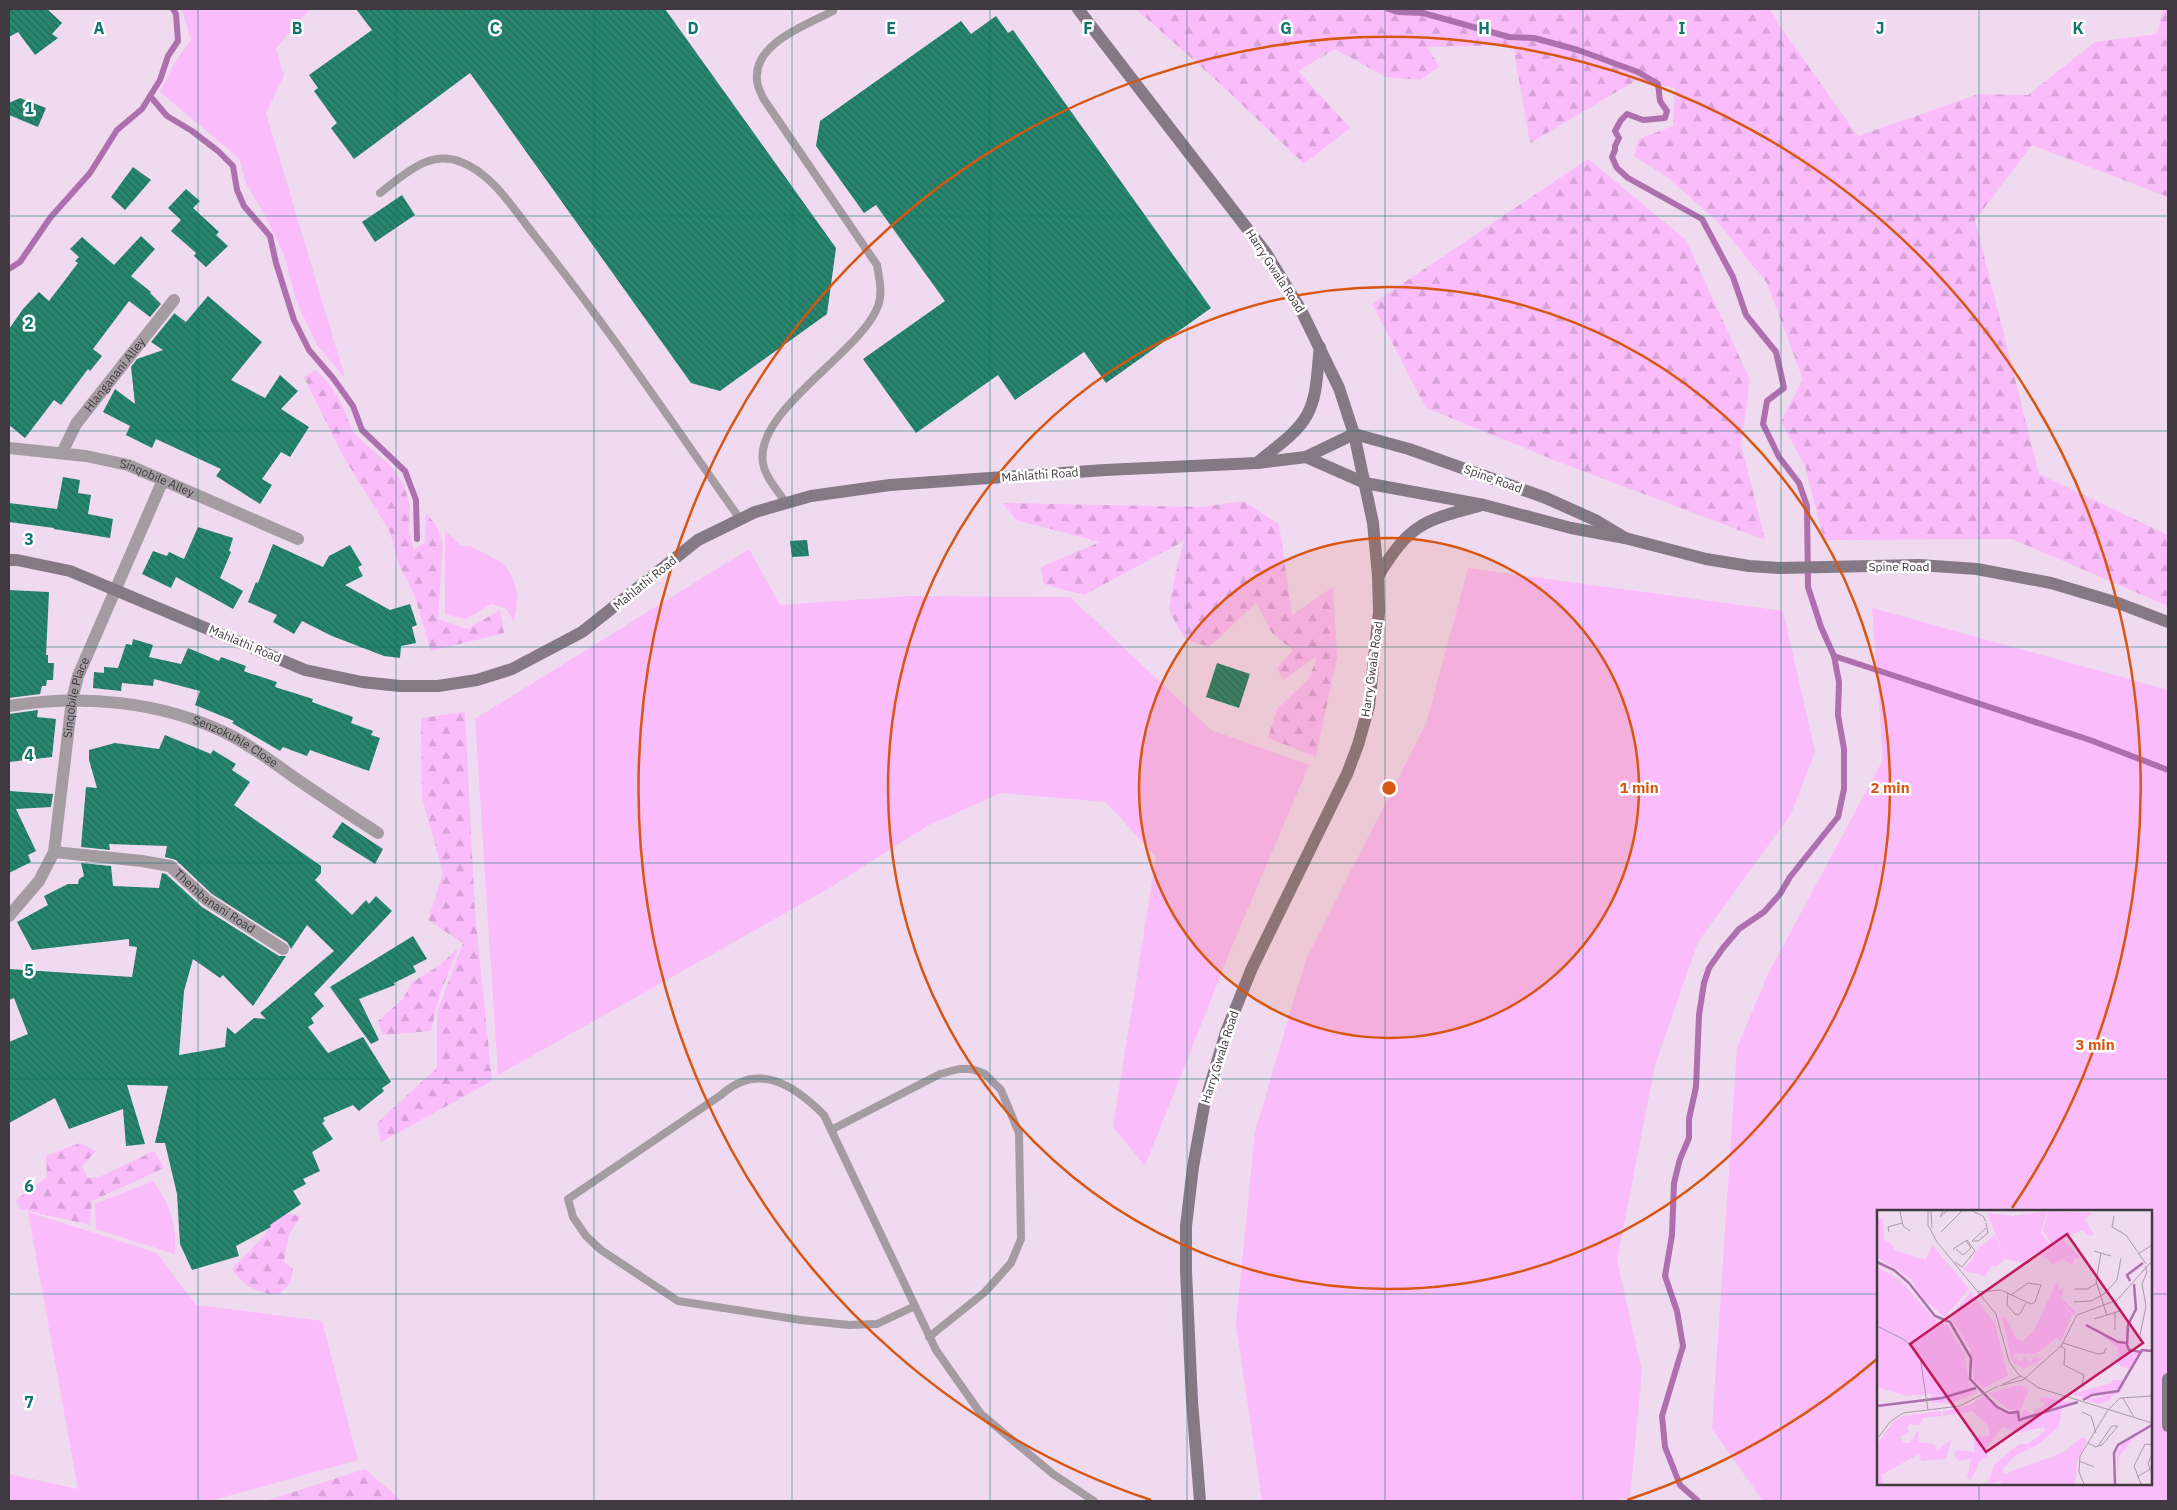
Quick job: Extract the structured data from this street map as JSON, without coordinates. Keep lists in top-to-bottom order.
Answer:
{
  "streets": {
    "street": [
      "Harry Gwala Road",
      "Hlanganani Alley",
      "Mahlathi Road",
      "Sinqobile Alley",
      "Spine Road",
      "Sinqobile Place",
      "Senzokuhle Close",
      "Thembanani Road"
    ]
  },
  "crossings": [
    ["Harry Gwala Road", "Mahlathi Road"],
    ["Harry Gwala Road", "Spine Road"],
    ["Hlanganani Alley", "Sinqobile Alley"],
    ["Mahlathi Road", "Spine Road"],
    ["Mahlathi Road", "Sinqobile Place"],
    ["Sinqobile Alley", "Sinqobile Place"],
    ["Sinqobile Place", "Senzokuhle Close"],
    ["Sinqobile Place", "Thembanani Road"]
  ],
  "grid": {
    "columns": [
      "A",
      "B",
      "C",
      "D",
      "E",
      "F",
      "G",
      "H",
      "I",
      "J",
      "K"
    ],
    "rows": [
      "1",
      "2",
      "3",
      "4",
      "5",
      "6",
      "7"
    ]
  },
  "rings": ["1 min", "2 min", "3 min"]
}
